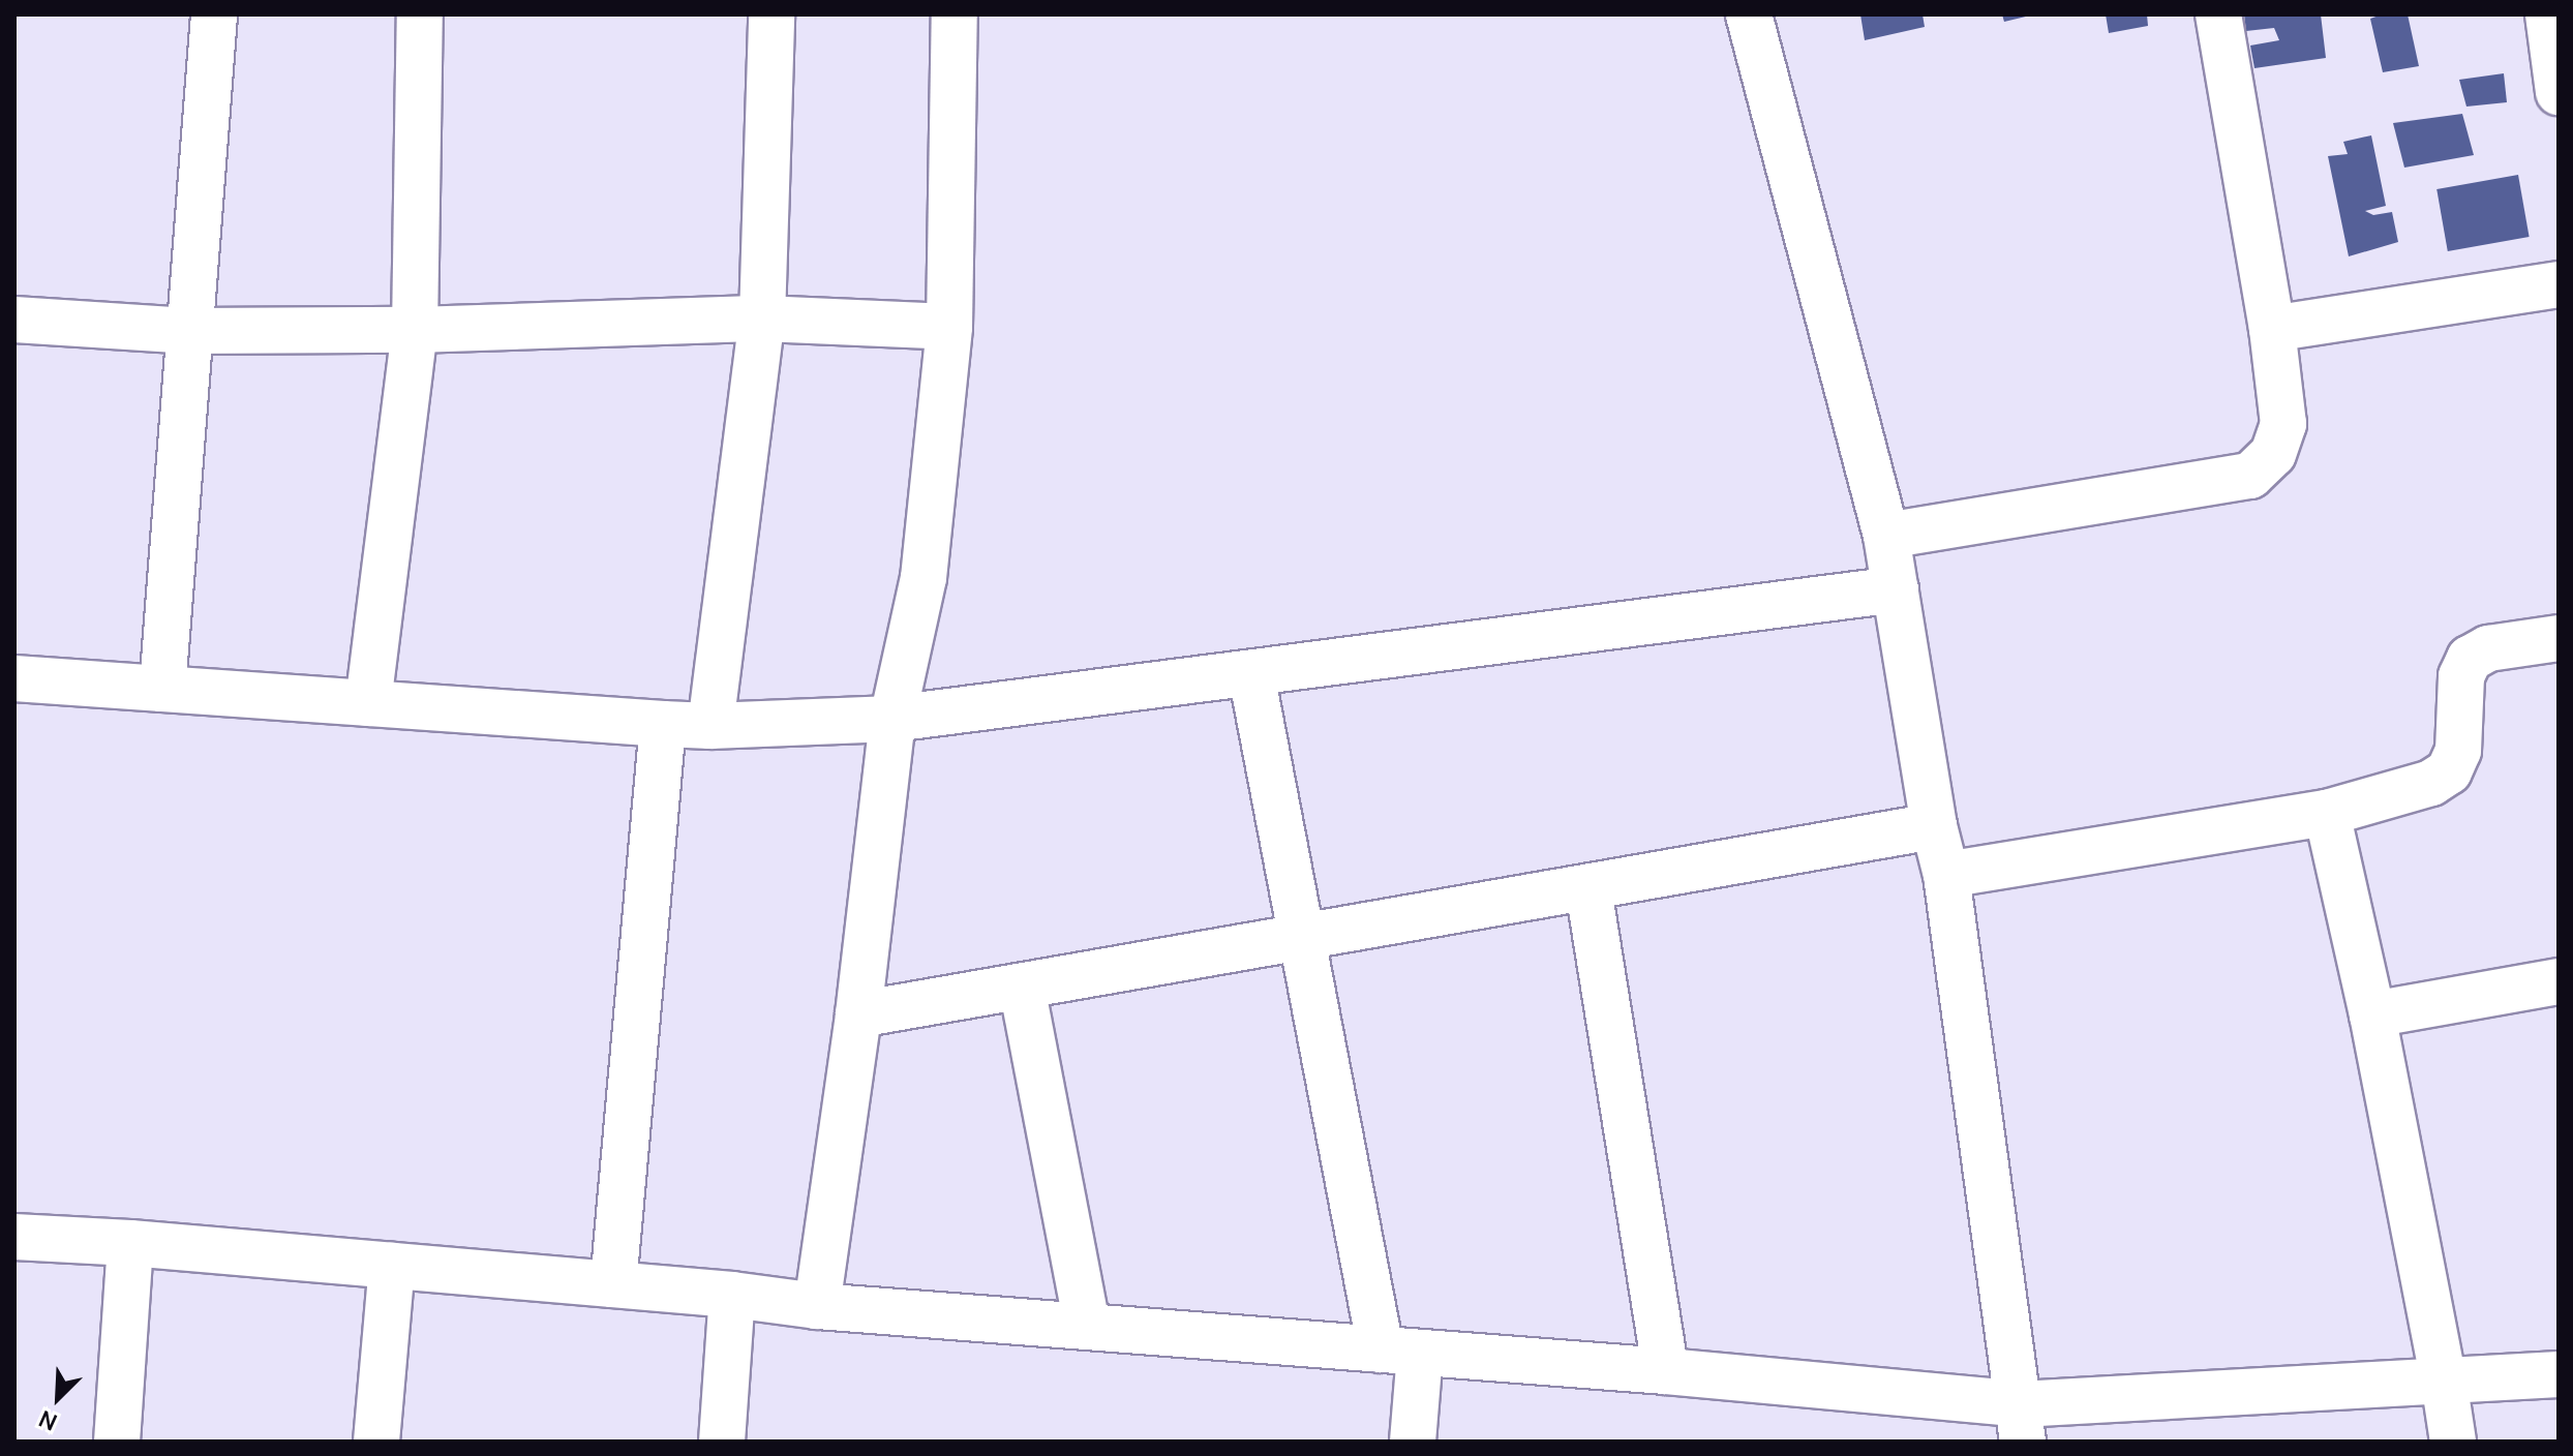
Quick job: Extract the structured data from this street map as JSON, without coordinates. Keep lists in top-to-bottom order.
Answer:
{
  "north": "bottom left"
}
